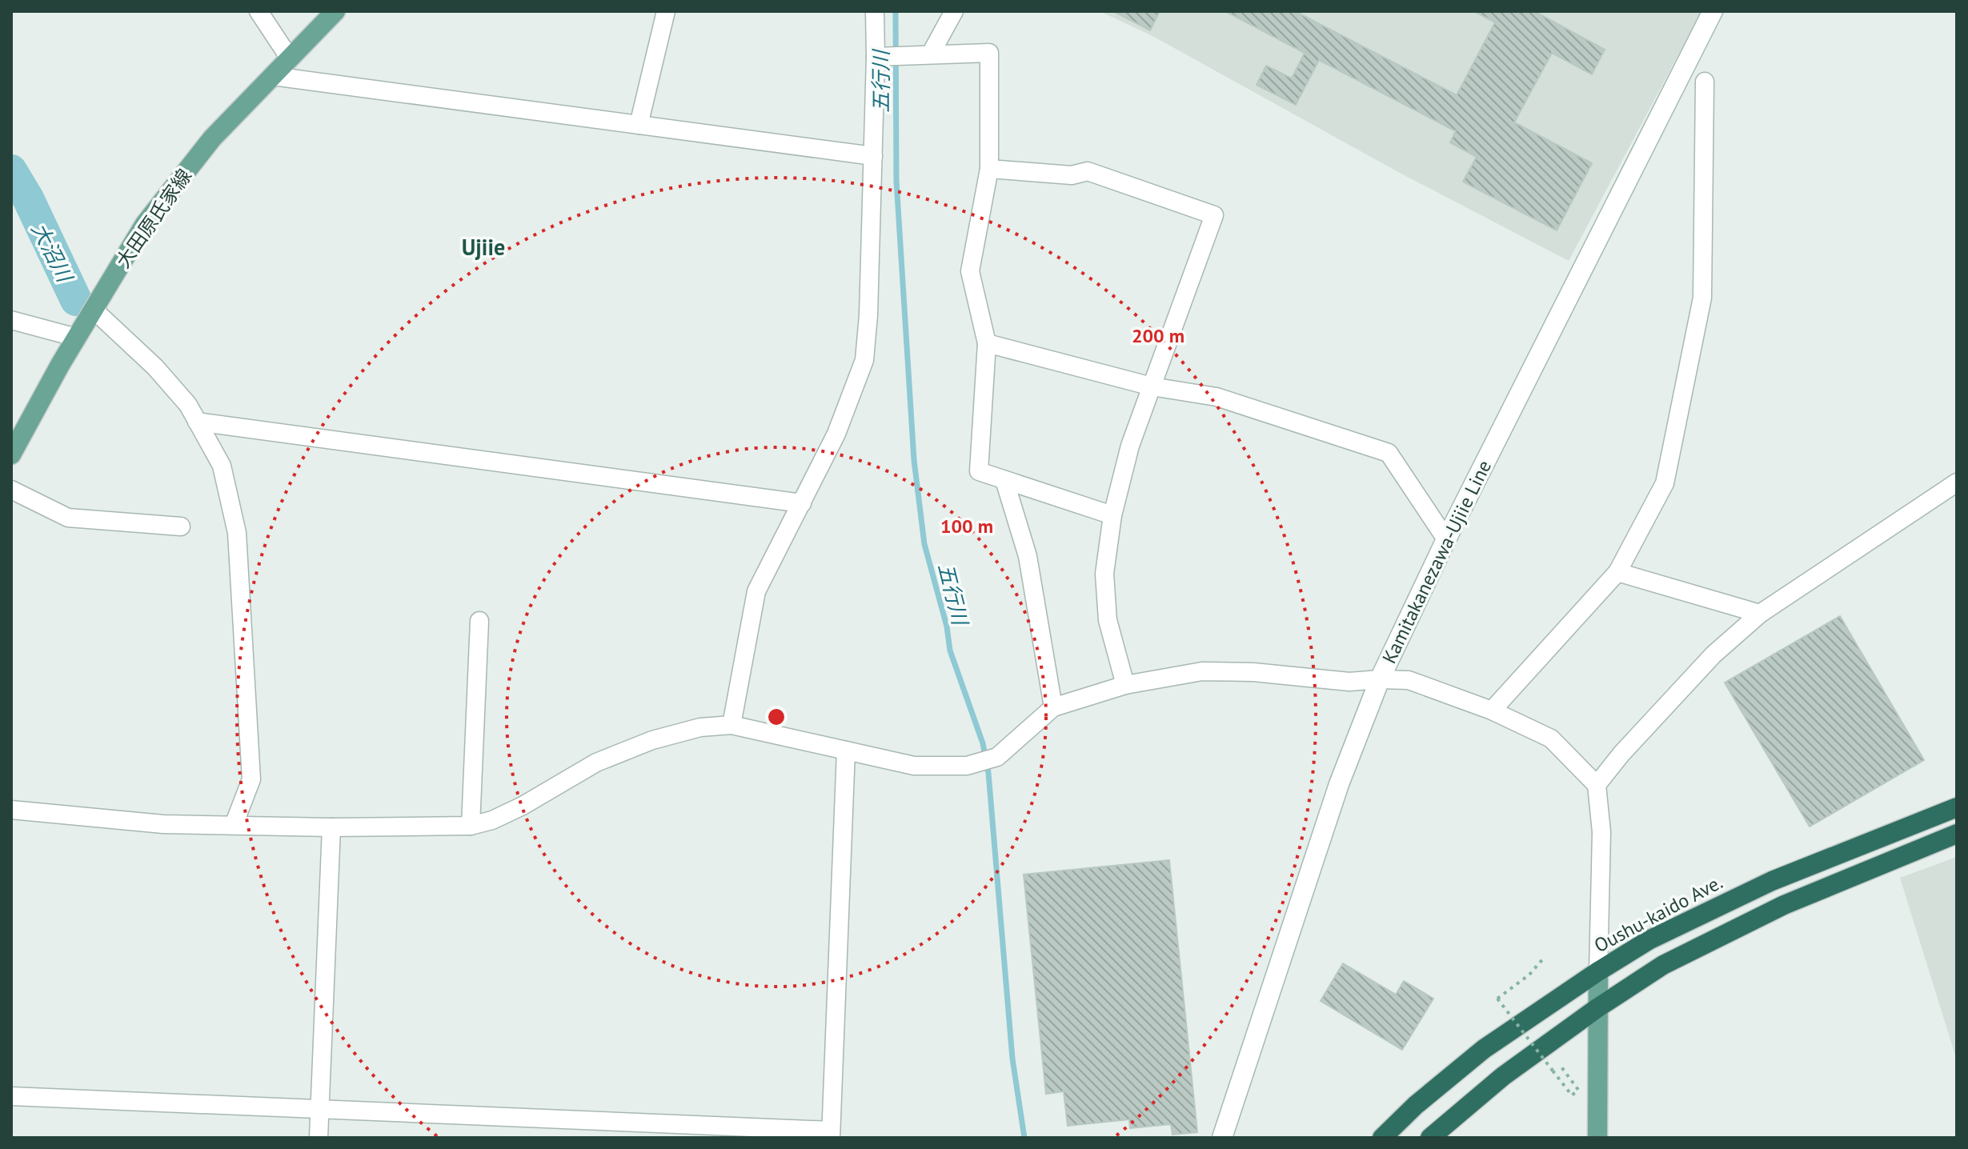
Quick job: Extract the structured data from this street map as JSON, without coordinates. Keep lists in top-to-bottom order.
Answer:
{
  "streets": {
    "highway": ["Oushu-kaido Ave."],
    "main road": ["大田原氏家線", "Kamitakanezawa-Ujiie Line"]
  },
  "districts": ["Ujiie"],
  "water": ["五行川", "大沼川"],
  "rings": ["200 m", "100 m"]
}
